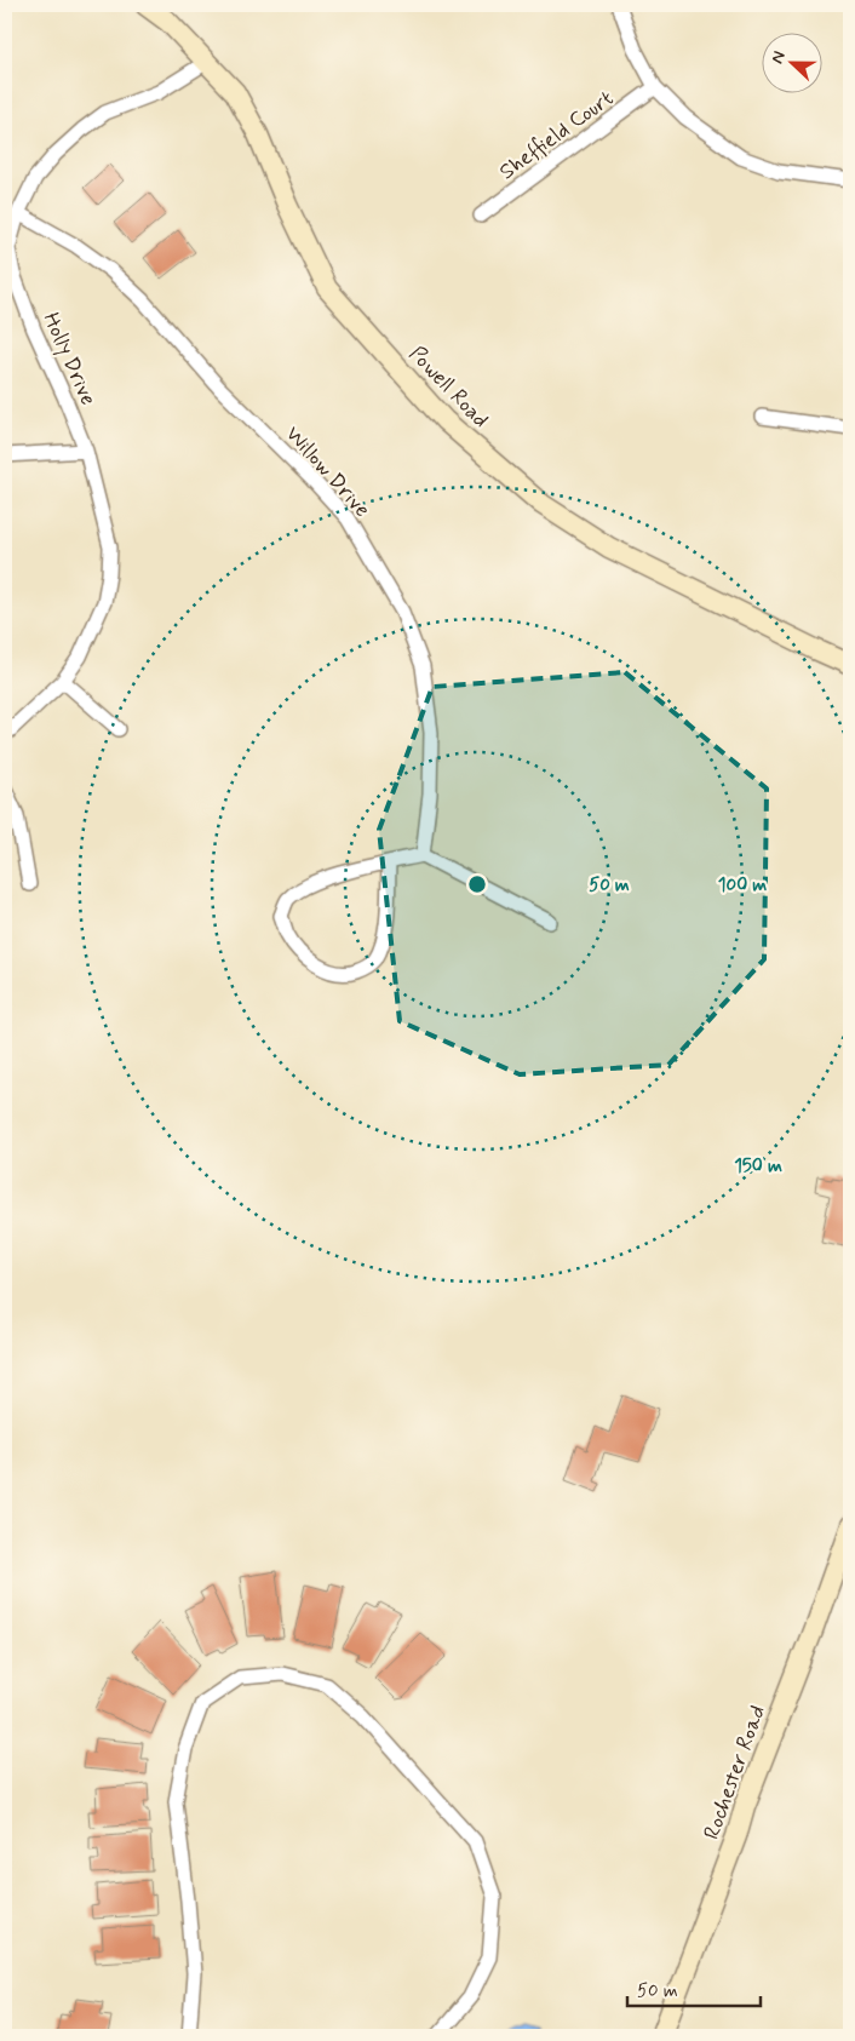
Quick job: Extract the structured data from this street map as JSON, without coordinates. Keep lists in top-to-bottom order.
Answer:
{
  "streets": {
    "street": [
      "Sheffield Court",
      "Holly Drive",
      "Powell Road",
      "Willow Drive",
      "Rochester Road"
    ]
  },
  "crossings": [
    ["Holly Drive", "Powell Road"],
    ["Holly Drive", "Willow Drive"]
  ],
  "scale_bar": "50 m",
  "north": "left",
  "rings": ["50 m", "100 m", "150 m"]
}
